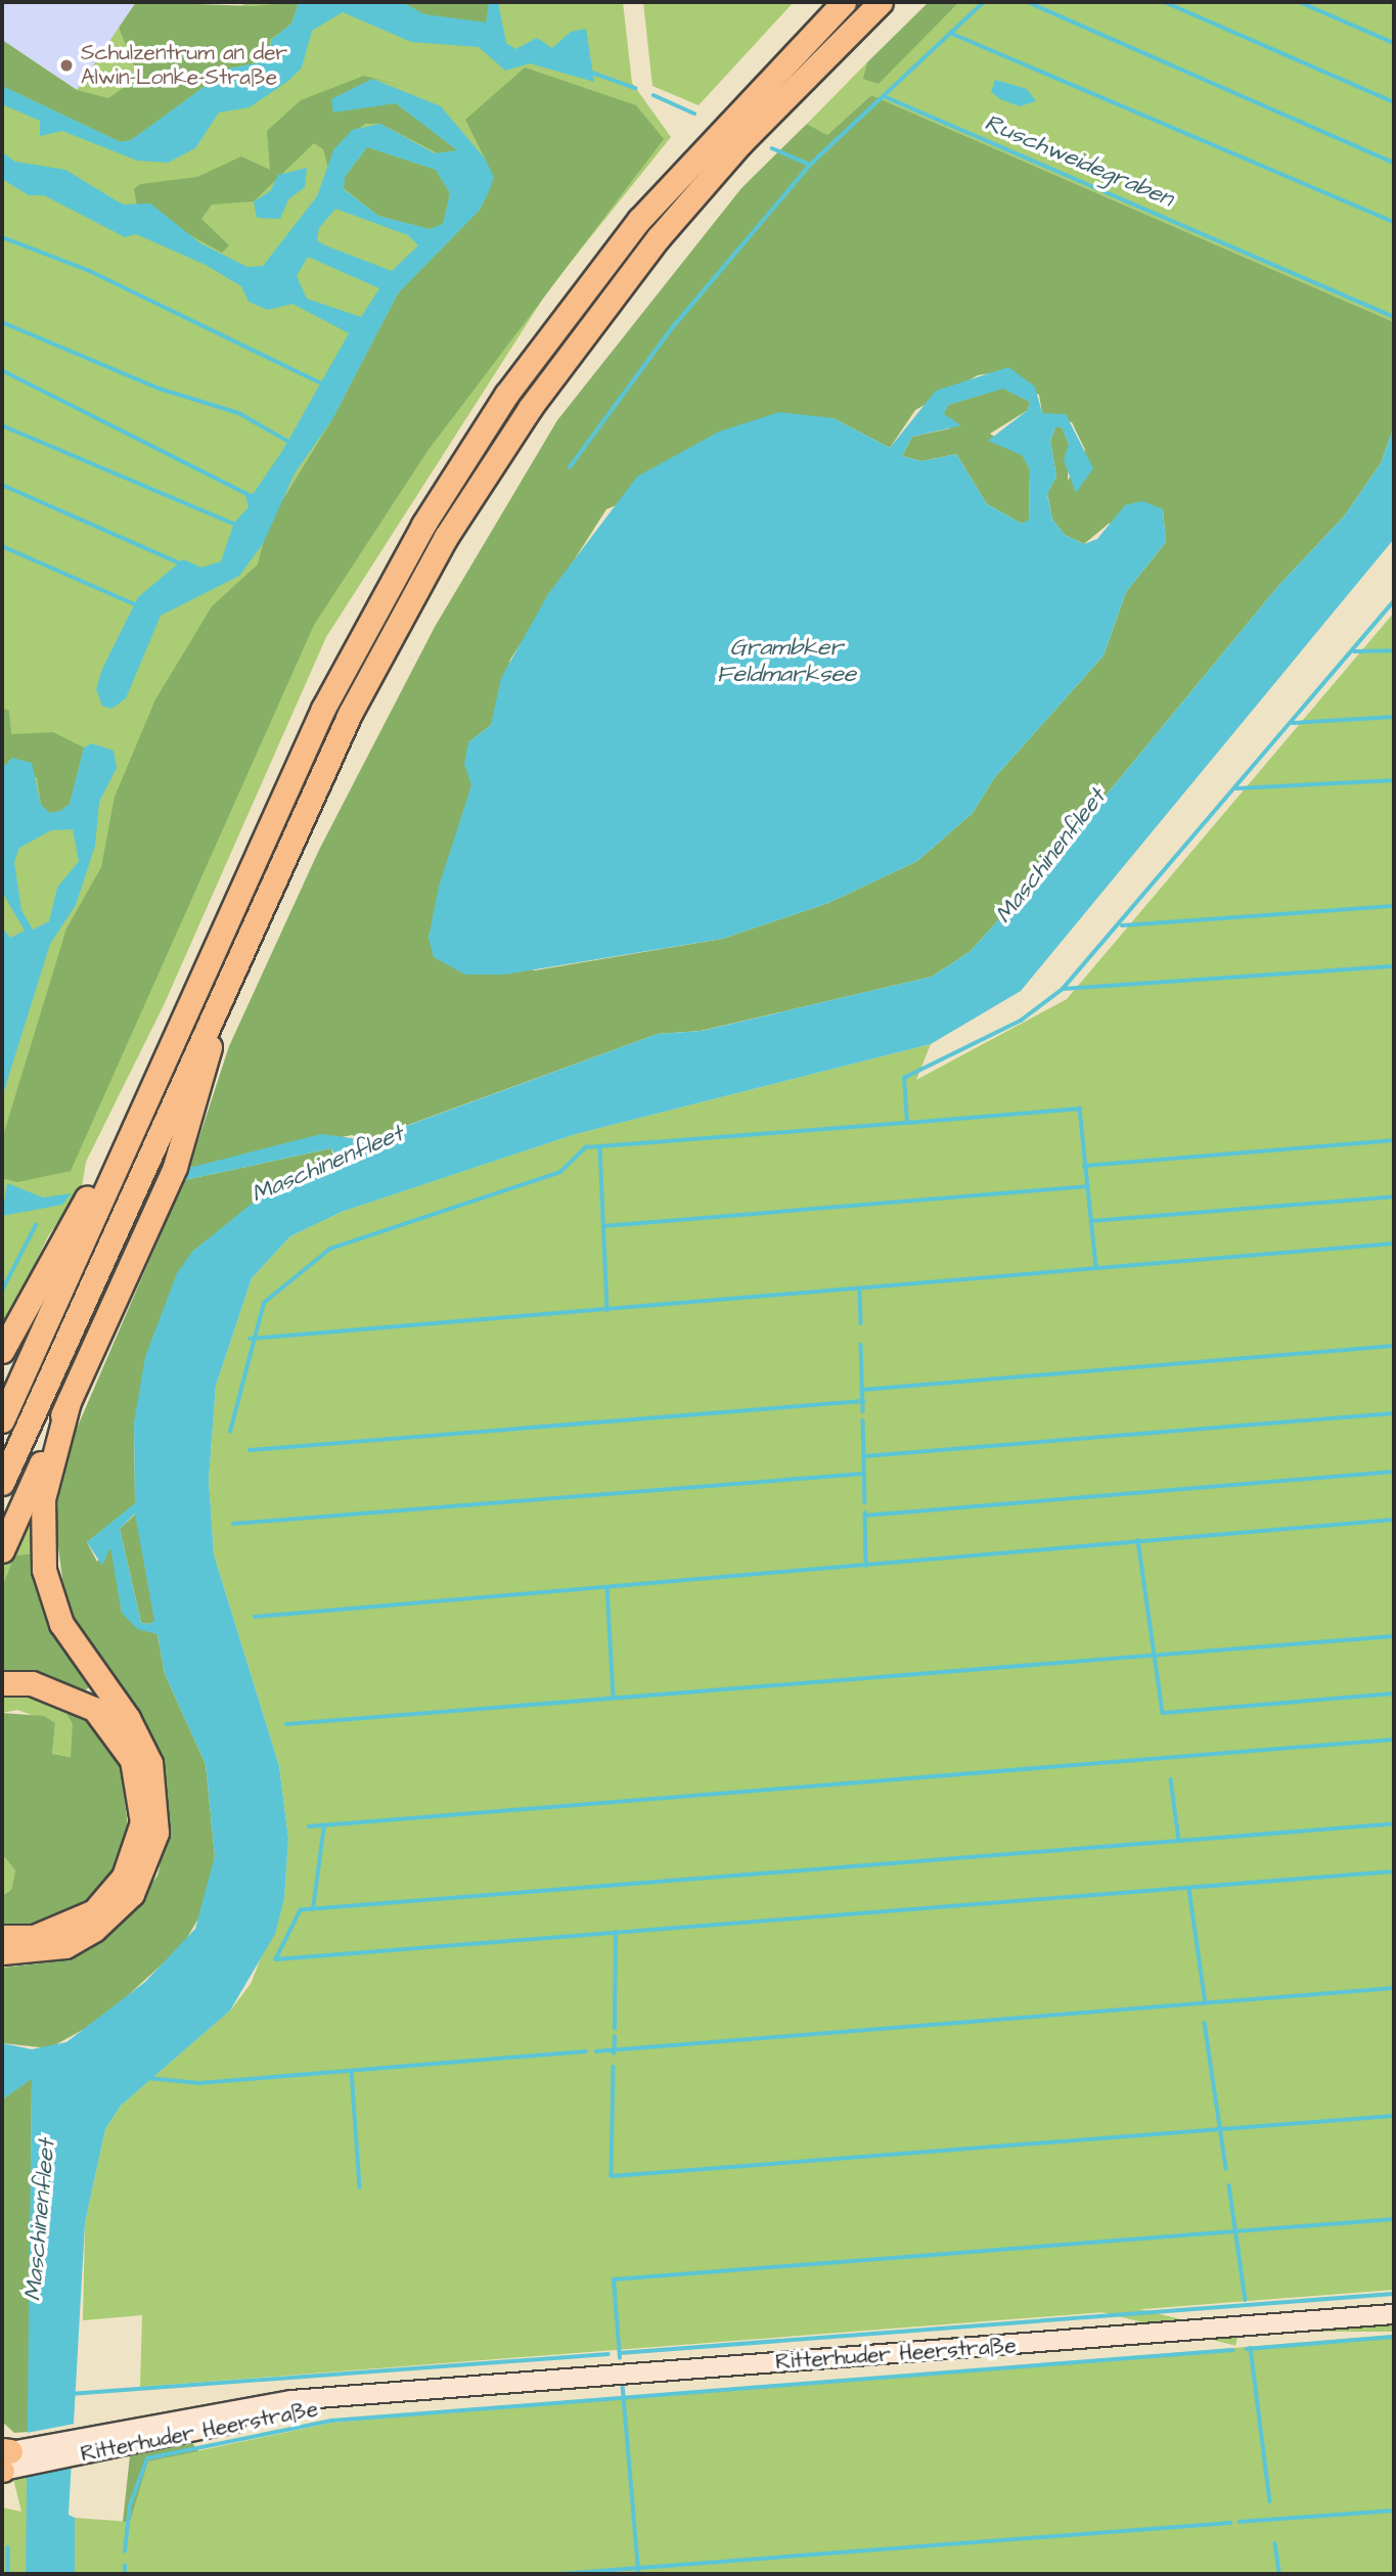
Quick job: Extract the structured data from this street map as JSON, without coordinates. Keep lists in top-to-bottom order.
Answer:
{
  "streets": {
    "main road": ["Ritterhuder Heerstraße"]
  },
  "water": ["Ruschweidegraben", "Grambker Feldmarksee", "Maschinenfleet"],
  "places": ["Schulzentrum an der Alwin-Lonke-Straße"]
}
